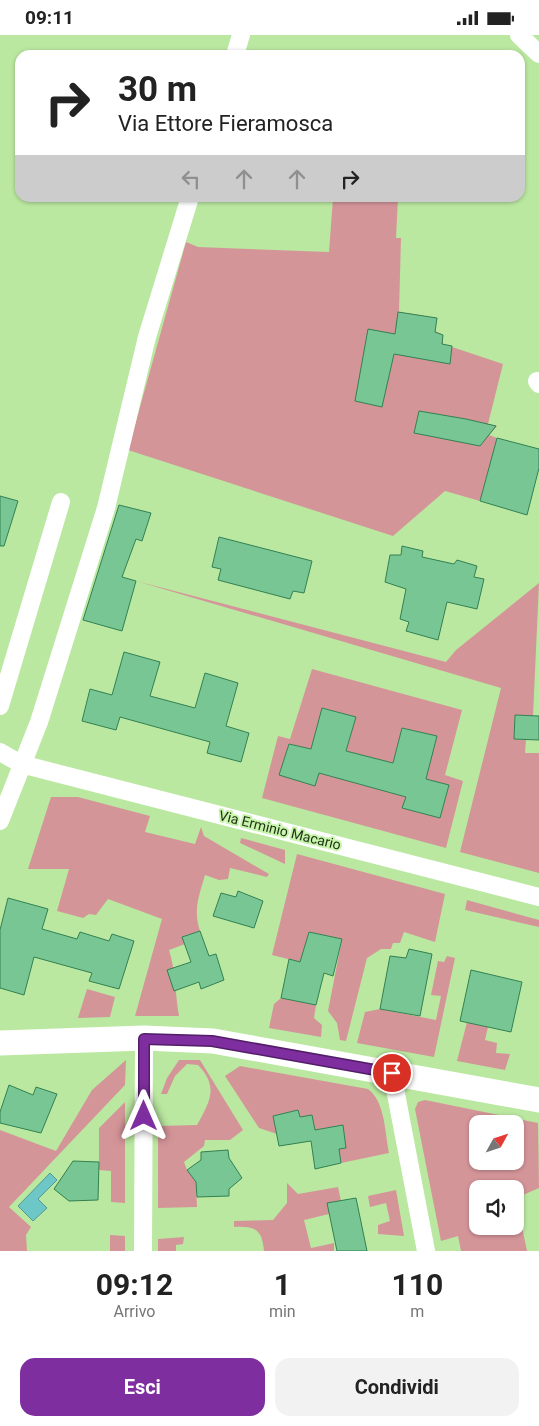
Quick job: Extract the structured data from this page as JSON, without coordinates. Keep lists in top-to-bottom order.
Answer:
{
  "streets": {
    "street": ["Via Erminio Macario"]
  },
  "north": "top right",
  "page": {
    "status": "09:11",
    "turn": ["30 m", "Via Ettore Fieramosca"],
    "eta": [
      "09:12",
      "Arrivo",
      "1",
      "min",
      "110",
      "m"
    ],
    "buttons": ["Esci", "Condividi"]
  }
}
